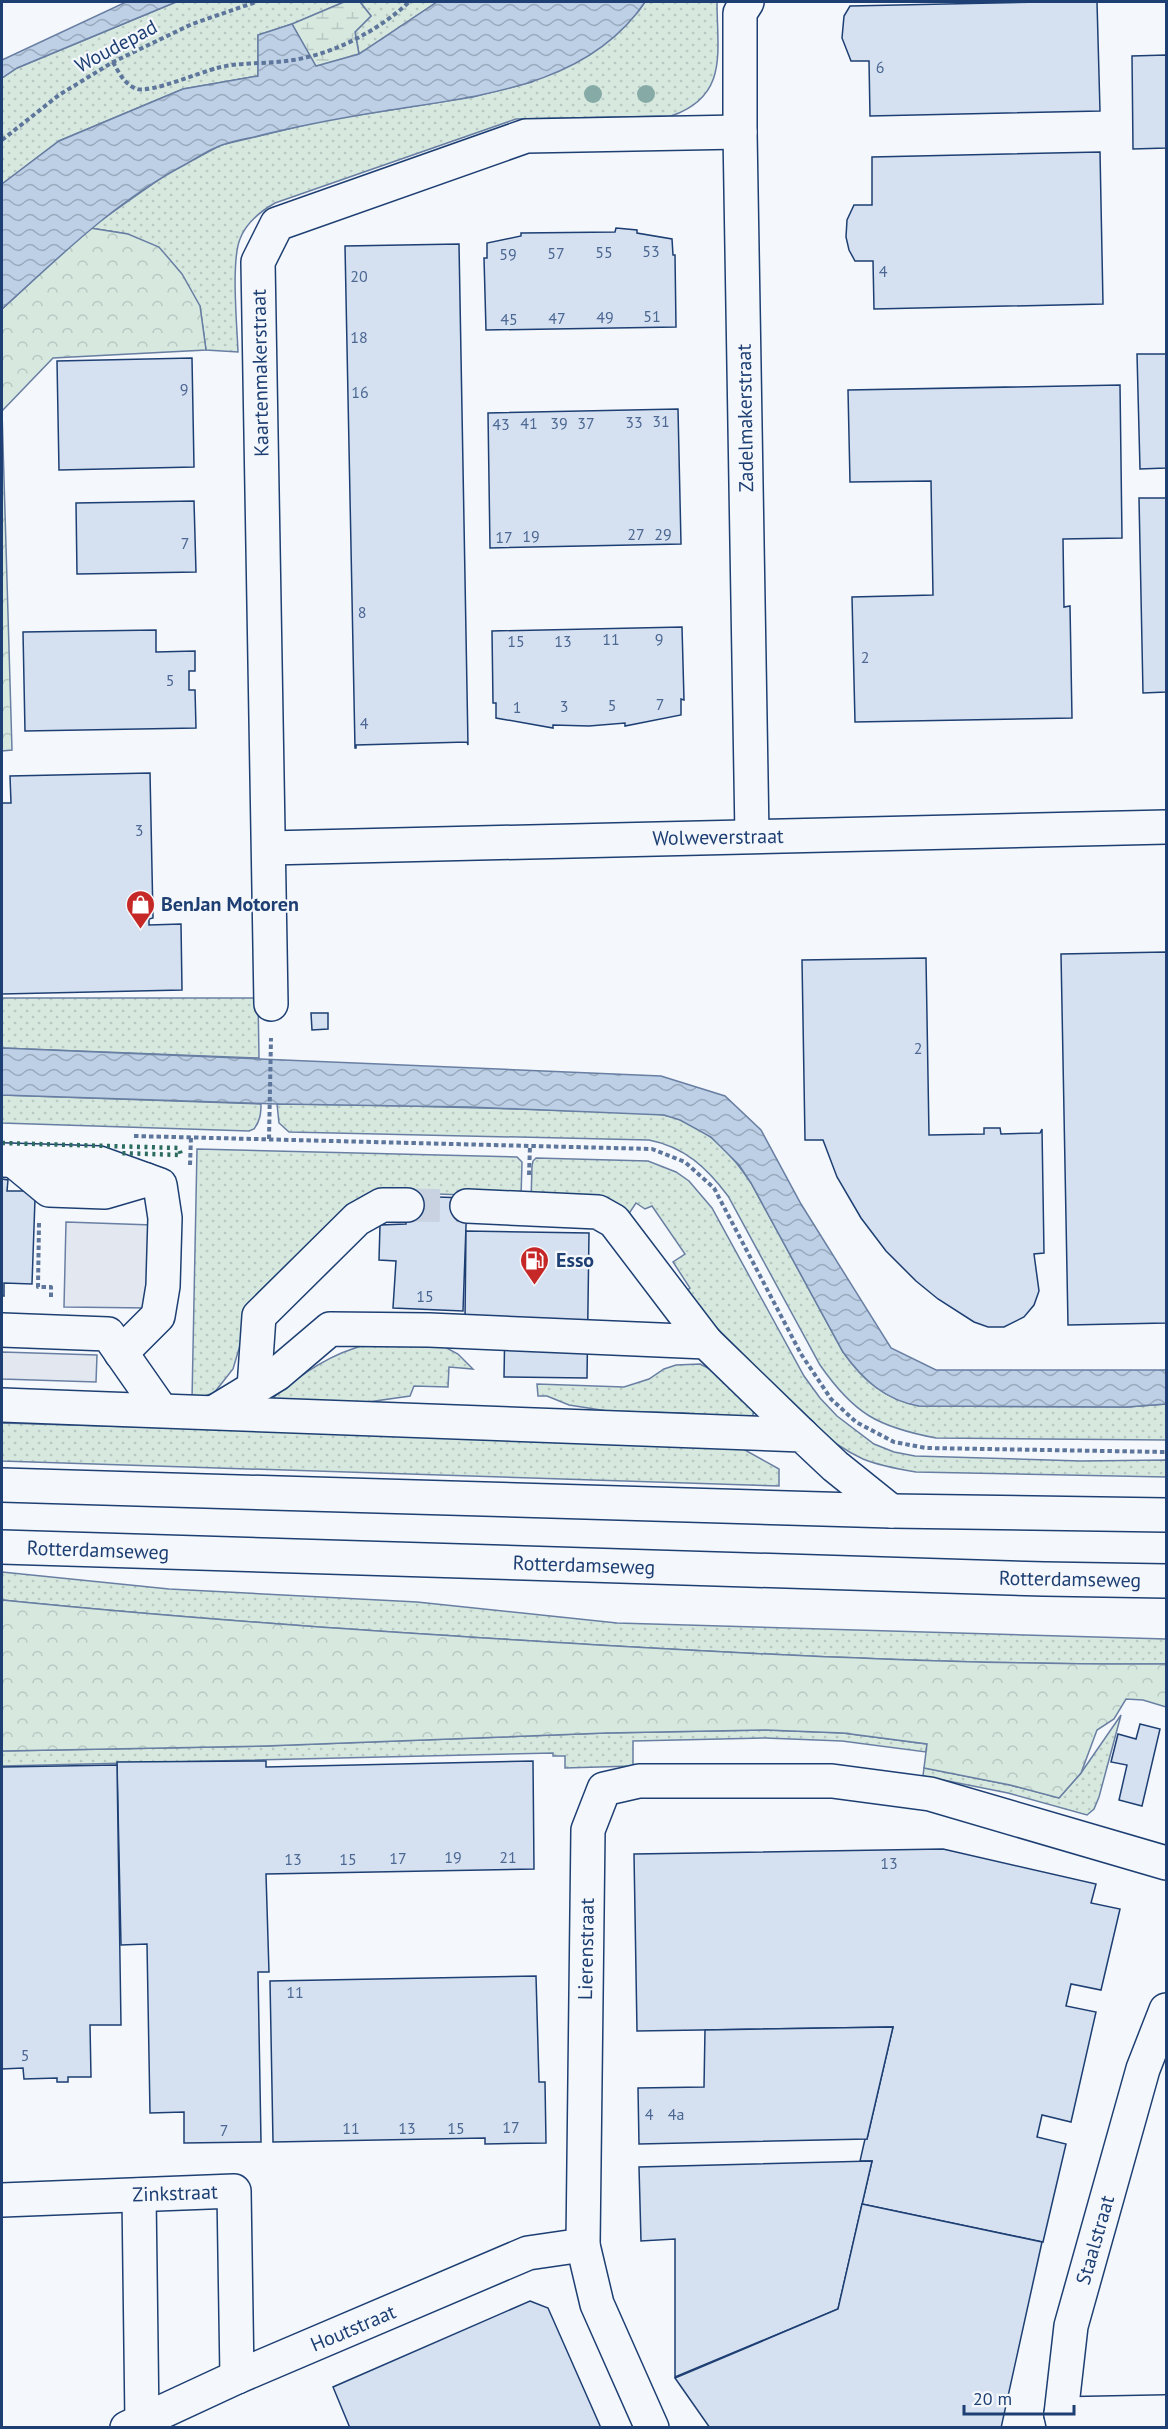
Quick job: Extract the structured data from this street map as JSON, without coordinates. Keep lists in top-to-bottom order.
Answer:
{
  "streets": {
    "street": [
      "Kaartenmakerstraat",
      "Zadelmakerstraat",
      "Wolweverstraat",
      "Rotterdamseweg",
      "Lierenstraat",
      "Zinkstraat",
      "Staalstraat",
      "Houtstraat"
    ],
    "path": ["Woudepad"]
  },
  "crossings": [
    ["Kaartenmakerstraat", "Zadelmakerstraat"],
    ["Kaartenmakerstraat", "Wolweverstraat"],
    ["Zadelmakerstraat", "Wolweverstraat"],
    ["Lierenstraat", "Houtstraat"],
    ["Zinkstraat", "Houtstraat"]
  ],
  "places": {
    "shop": ["BenJan Motoren"],
    "fuel station": ["Esso"]
  },
  "house_numbers": [
    "6",
    "53",
    "55",
    "57",
    "59",
    "4",
    "20",
    "51",
    "49",
    "47",
    "45",
    "18",
    "9",
    "16",
    "31",
    "33",
    "41",
    "39",
    "37",
    "43",
    "27",
    "29",
    "19",
    "17",
    "7",
    "8",
    "11",
    "9",
    "15",
    "13",
    "2",
    "5",
    "7",
    "5",
    "3",
    "1",
    "4",
    "3",
    "2",
    "15",
    "19",
    "21",
    "17",
    "13",
    "15",
    "13",
    "11",
    "5",
    "4",
    "4a",
    "17",
    "11",
    "13",
    "15",
    "7"
  ],
  "scale_bar": "20 m"
}
